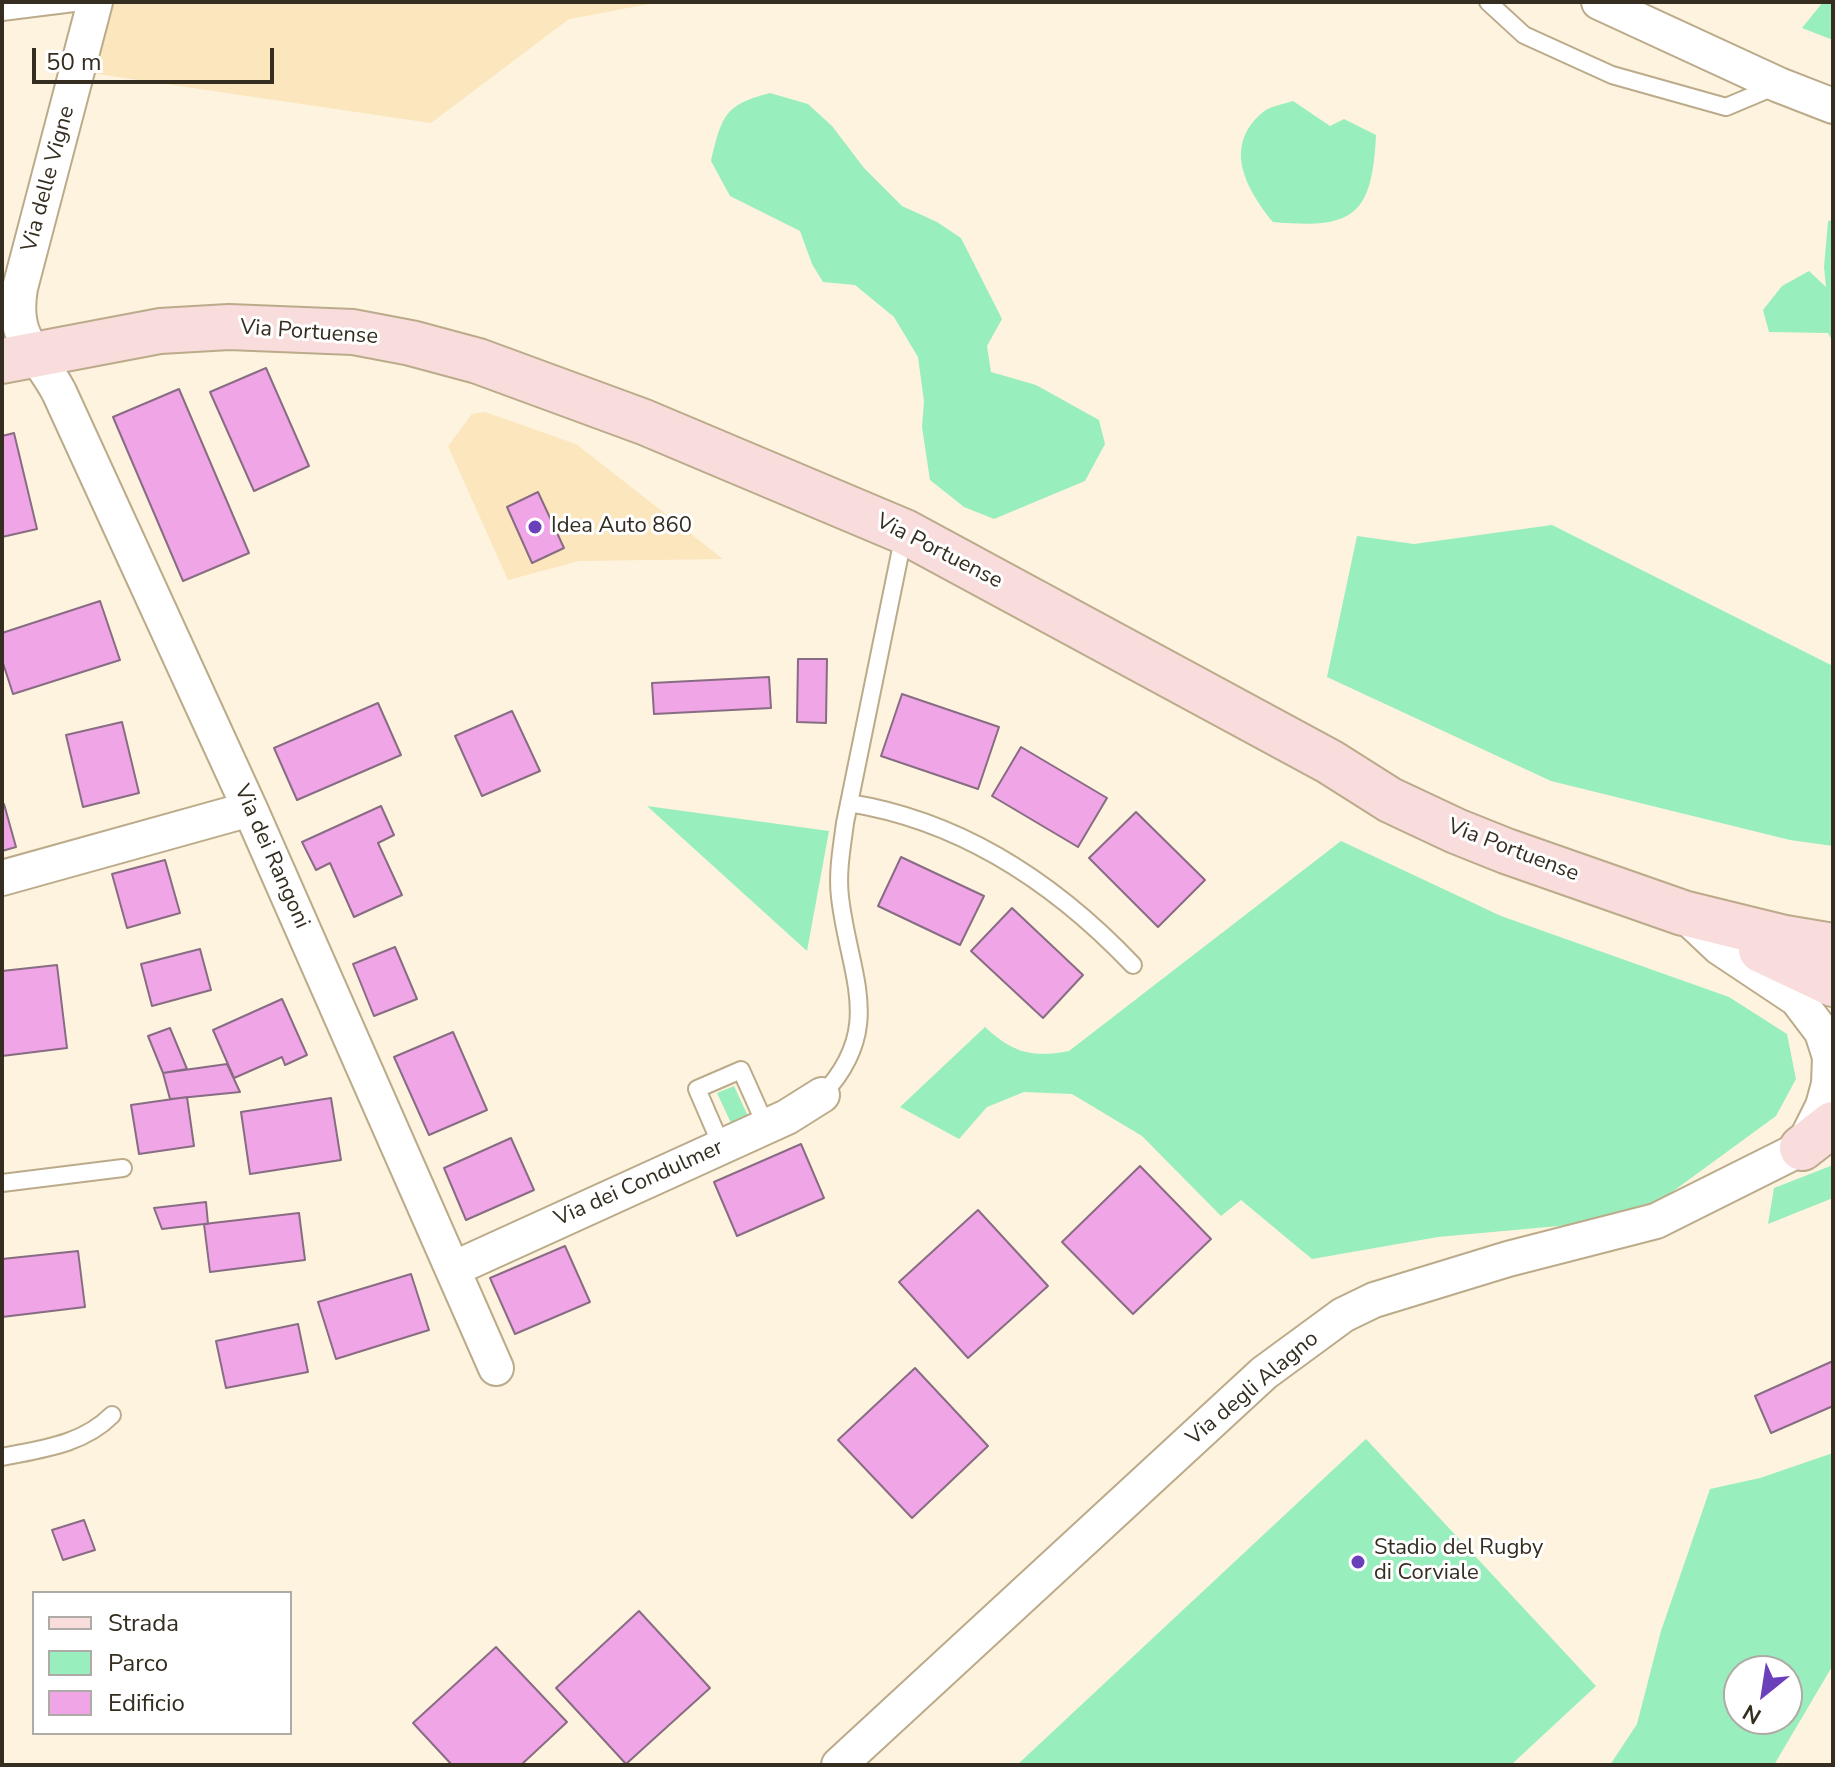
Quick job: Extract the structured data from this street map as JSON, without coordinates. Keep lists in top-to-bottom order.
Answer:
{
  "streets": {
    "main road": ["Via Portuense"],
    "street": [
      "Via delle Vigne",
      "Via dei Rangoni",
      "Via dei Condulmer",
      "Via degli Alagno"
    ]
  },
  "crossings": [
    ["Via delle Vigne", "Via Portuense"],
    ["Via delle Vigne", "Via dei Rangoni"],
    ["Via Portuense", "Via dei Rangoni"],
    ["Via Portuense", "Via degli Alagno"],
    ["Via dei Rangoni", "Via dei Condulmer"]
  ],
  "places": ["Idea Auto 860", "Stadio del Rugby di Corviale"],
  "legend": ["Strada", "Parco", "Edificio"],
  "scale_bar": "50 m",
  "north": "bottom left"
}
